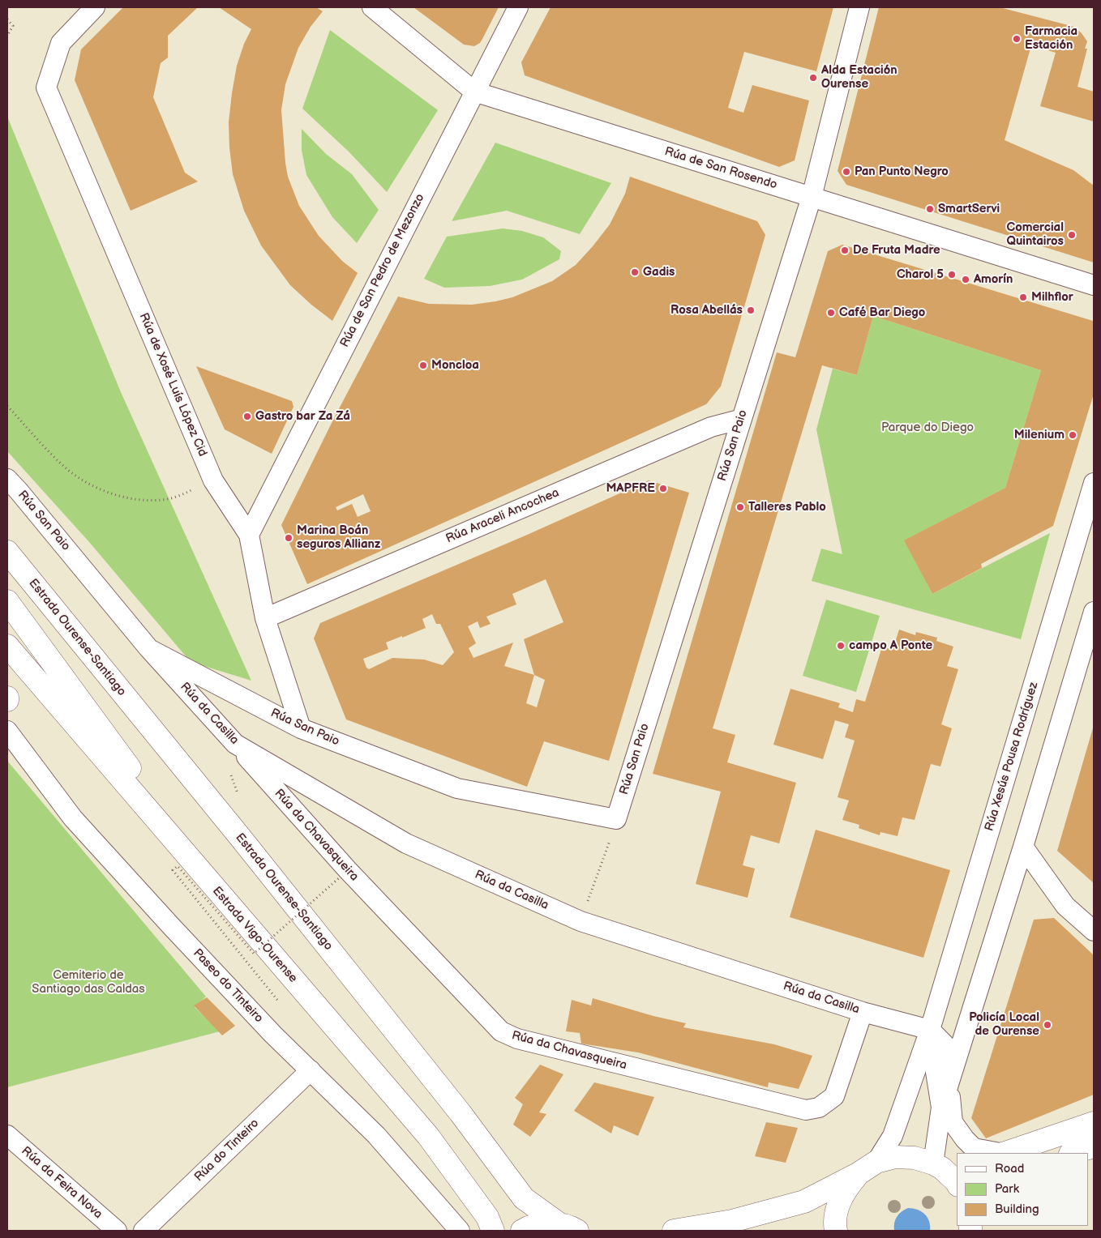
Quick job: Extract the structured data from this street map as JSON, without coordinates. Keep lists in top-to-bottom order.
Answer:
{
  "streets": {
    "highway": ["Estrada Ourense-Santiago", "Estrada Vigo-Ourense"],
    "street": [
      "Rúa de San Rosendo",
      "Rúa de San Pedro de Mezonzo",
      "Rúa de Xosé Luís López Cid",
      "Rúa San Paio",
      "Rúa Araceli Ancochea",
      "Rúa da Casilla",
      "Rúa Xesús Pousa Rodríguez",
      "Rúa da Chavasqueira",
      "Paseo do Tinteiro",
      "Rúa do Tinteiro",
      "Rúa da Feira Nova"
    ]
  },
  "crossings": [
    ["Rúa de San Rosendo", "Rúa de San Pedro de Mezonzo"],
    ["Rúa de San Rosendo", "Rúa San Paio"],
    ["Rúa de San Pedro de Mezonzo", "Rúa de Xosé Luís López Cid"],
    ["Rúa de Xosé Luís López Cid", "Rúa San Paio"],
    ["Rúa de Xosé Luís López Cid", "Rúa Araceli Ancochea"],
    ["Rúa San Paio", "Rúa Araceli Ancochea"],
    ["Rúa San Paio", "Rúa da Casilla"],
    ["Rúa da Casilla", "Rúa Xesús Pousa Rodríguez"],
    ["Rúa da Casilla", "Rúa da Chavasqueira"],
    ["Paseo do Tinteiro", "Rúa do Tinteiro"]
  ],
  "parks": ["Parque do Diego", "Cemiterio de Santiago das Caldas"],
  "places": [
    "Farmacia Estación",
    "Alda Estación Ourense",
    "Pan Punto Negro",
    "SmartServi",
    "Comercial Quintairos",
    "De Fruta Madre",
    "Gadis",
    "Charol 5",
    "Amorín",
    "Milhflor",
    "Rosa Abellás",
    "Café Bar Diego",
    "Moncloa",
    "Gastro bar Za Zá",
    "Milenium",
    "MAPFRE",
    "Talleres Pablo",
    "Marina Boán seguros Allianz",
    "campo A Ponte",
    "Policía Local de Ourense"
  ],
  "legend": ["Road", "Park", "Building"]
}
